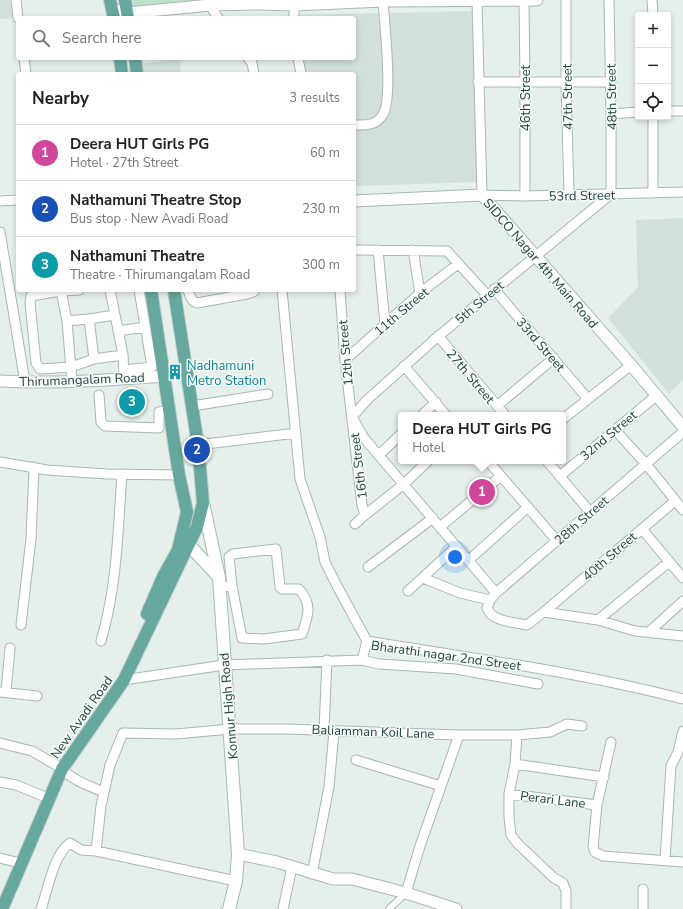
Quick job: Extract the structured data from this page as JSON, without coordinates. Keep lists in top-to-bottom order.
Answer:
{
  "streets": {
    "main road": ["Konnur High Road", "New Avadi Road"],
    "street": [
      "47th Street",
      "48th Street",
      "46th Street",
      "53rd Street",
      "SIDCO Nagar 4th Main Road",
      "5th Street",
      "11th Street",
      "33rd Street",
      "12th Street",
      "27th Street",
      "Thirumangalam Road",
      "32nd Street",
      "16th Street",
      "28th Street",
      "40th Street",
      "Bharathi nagar 2nd Street",
      "Baliamman Koil Lane",
      "Perari Lane"
    ]
  },
  "crossings": [
    ["47th Street", "53rd Street"],
    ["48th Street", "53rd Street"],
    ["48th Street", "5th Street"],
    ["46th Street", "53rd Street"],
    ["53rd Street", "SIDCO Nagar 4th Main Road"],
    ["53rd Street", "5th Street"],
    ["SIDCO Nagar 4th Main Road", "5th Street"],
    ["SIDCO Nagar 4th Main Road", "32nd Street"],
    ["5th Street", "33rd Street"],
    ["5th Street", "12th Street"],
    ["5th Street", "27th Street"],
    ["5th Street", "16th Street"],
    ["11th Street", "12th Street"],
    ["12th Street", "16th Street"],
    ["Thirumangalam Road", "New Avadi Road"],
    ["28th Street", "40th Street"],
    ["Bharathi nagar 2nd Street", "Konnur High Road"],
    ["Bharathi nagar 2nd Street", "New Avadi Road"],
    ["Konnur High Road", "New Avadi Road"],
    ["Konnur High Road", "Baliamman Koil Lane"]
  ],
  "places": {
    "building": ["Nadhamuni Metro Station"]
  },
  "page": {
    "map_buttons": ["+", "−"],
    "search": "Search here",
    "heading": ["Nearby", "3 results"],
    "list": [
      {
        "mark": "1",
        "name": "Deera HUT Girls PG",
        "note": "Hotel · 27th Street",
        "value": "60 m"
      },
      {
        "mark": "2",
        "name": "Nathamuni Theatre Stop",
        "note": "Bus stop · New Avadi Road",
        "value": "230 m"
      },
      {
        "mark": "3",
        "name": "Nathamuni Theatre",
        "note": "Theatre · Thirumangalam Road",
        "value": "300 m"
      }
    ],
    "pins": ["3", "2", "1"],
    "popup": ["Deera HUT Girls PG", "Hotel"]
  }
}
